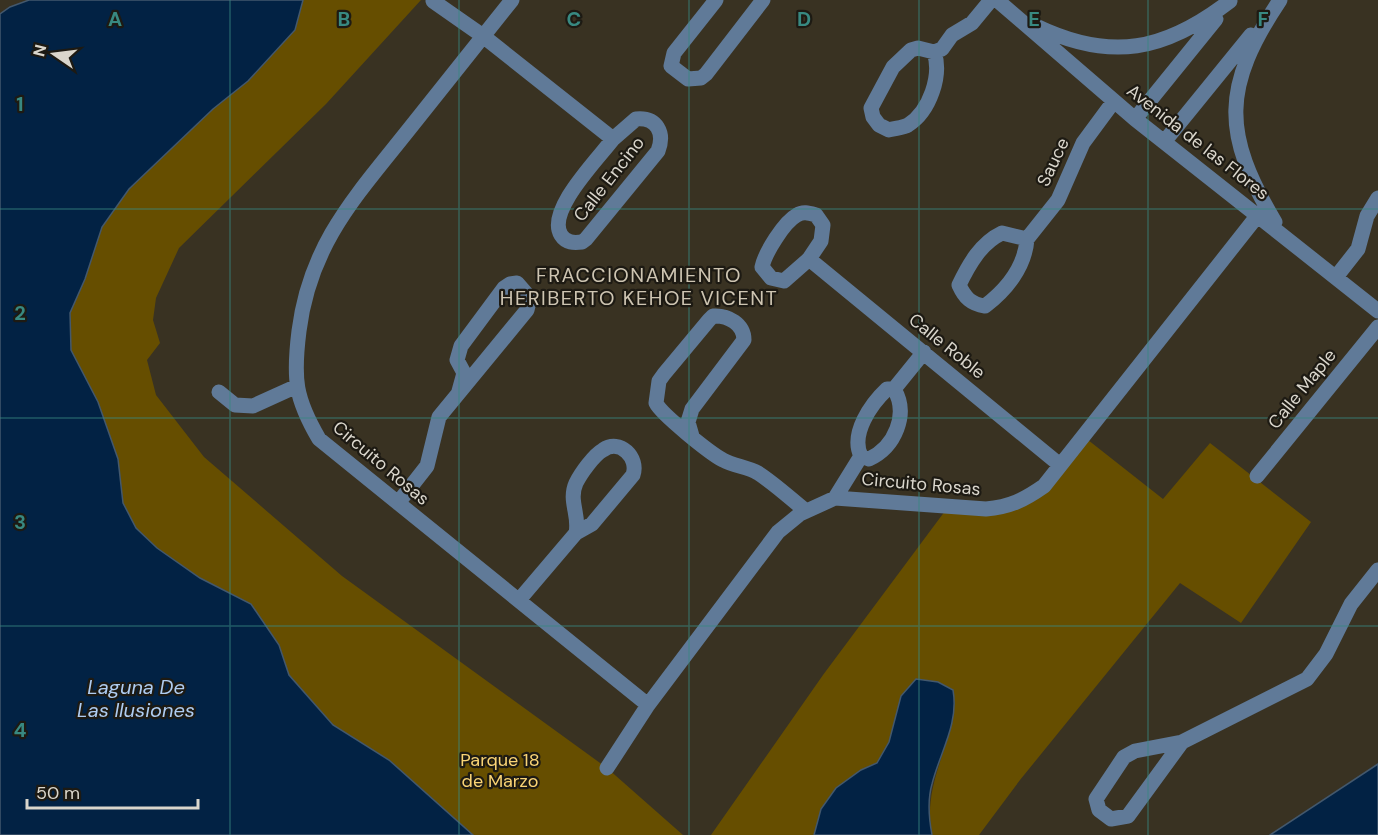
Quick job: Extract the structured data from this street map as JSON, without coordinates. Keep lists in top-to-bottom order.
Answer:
{
  "streets": {
    "street": [
      "Avenida de las Flores",
      "Sauce",
      "Calle Encino",
      "Calle Roble",
      "Calle Maple",
      "Circuito Rosas"
    ]
  },
  "crossings": [
    ["Avenida de las Flores", "Sauce"],
    ["Avenida de las Flores", "Circuito Rosas"],
    ["Calle Encino", "Circuito Rosas"],
    ["Calle Roble", "Circuito Rosas"]
  ],
  "districts": ["FRACCIONAMIENTO HERIBERTO KEHOE VICENT"],
  "water": ["Laguna De Las Ilusiones"],
  "parks": ["Parque 18 de Marzo"],
  "scale_bar": "50 m",
  "north": "left",
  "grid": {
    "columns": [
      "A",
      "B",
      "C",
      "D",
      "E",
      "F"
    ],
    "rows": [
      "1",
      "2",
      "3",
      "4"
    ]
  }
}
